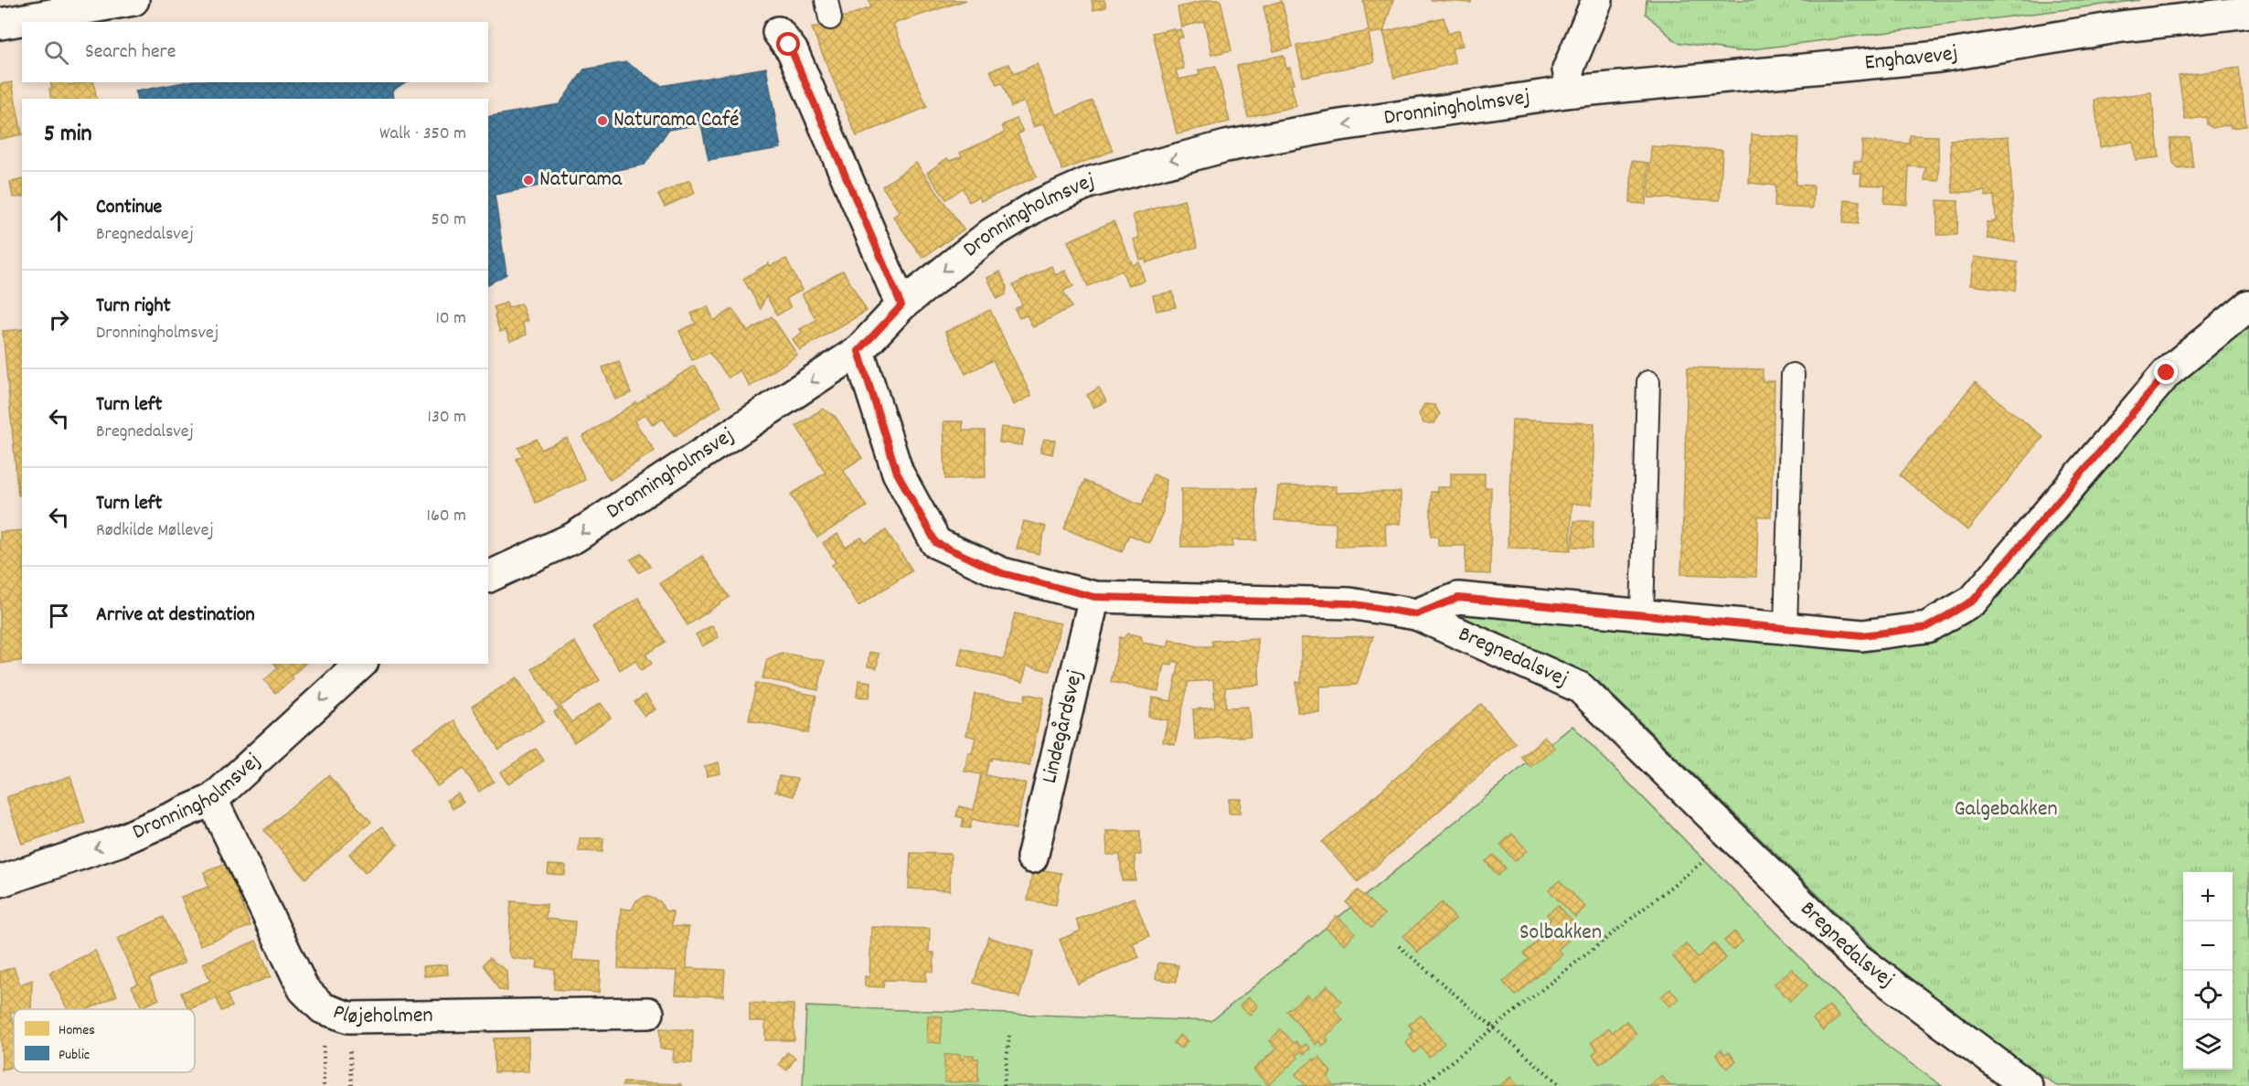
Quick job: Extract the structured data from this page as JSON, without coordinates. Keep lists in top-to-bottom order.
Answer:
{
  "streets": {
    "street": [
      "Enghavevej",
      "Dronningholmsvej",
      "Bregnedalsvej",
      "Lindegårdsvej",
      "Pløjeholmen"
    ]
  },
  "crossings": [
    ["Enghavevej", "Dronningholmsvej"],
    ["Dronningholmsvej", "Bregnedalsvej"],
    ["Dronningholmsvej", "Pløjeholmen"],
    ["Bregnedalsvej", "Lindegårdsvej"]
  ],
  "one_way": ["Dronningholmsvej"],
  "parks": ["Galgebakken", "Solbakken"],
  "places": ["Naturama Café", "Naturama"],
  "legend": ["Homes", "Public"],
  "page": {
    "search": "Search here",
    "heading": ["5 min", "Walk · 350 m"],
    "list": [
      ["Continue", "Bregnedalsvej", "50 m"],
      ["Turn right", "Dronningholmsvej", "10 m"],
      ["Turn left", "Bregnedalsvej", "130 m"],
      ["Turn left", "Rødkilde Møllevej", "160 m"],
      "Arrive at destination"
    ],
    "map_buttons": ["+", "−"]
  }
}
